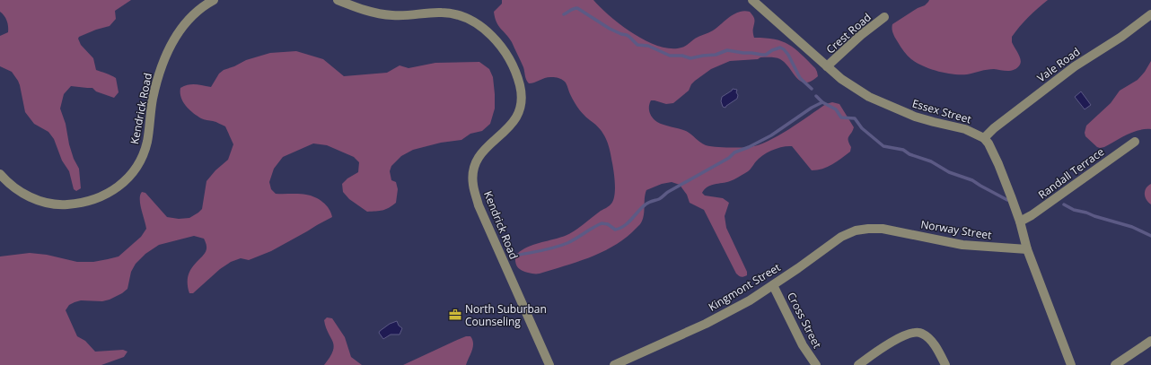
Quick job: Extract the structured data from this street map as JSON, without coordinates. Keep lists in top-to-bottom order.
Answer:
{
  "streets": {
    "street": [
      "Crest Road",
      "Vale Road",
      "Kendrick Road",
      "Essex Street",
      "Randall Terrace",
      "Norway Street",
      "Kingmont Street",
      "Cross Street"
    ]
  },
  "crossings": [
    ["Crest Road", "Essex Street"],
    ["Vale Road", "Essex Street"],
    ["Norway Street", "Kingmont Street"],
    ["Kingmont Street", "Cross Street"]
  ],
  "places": {
    "office": ["North Suburban Counseling"]
  }
}
